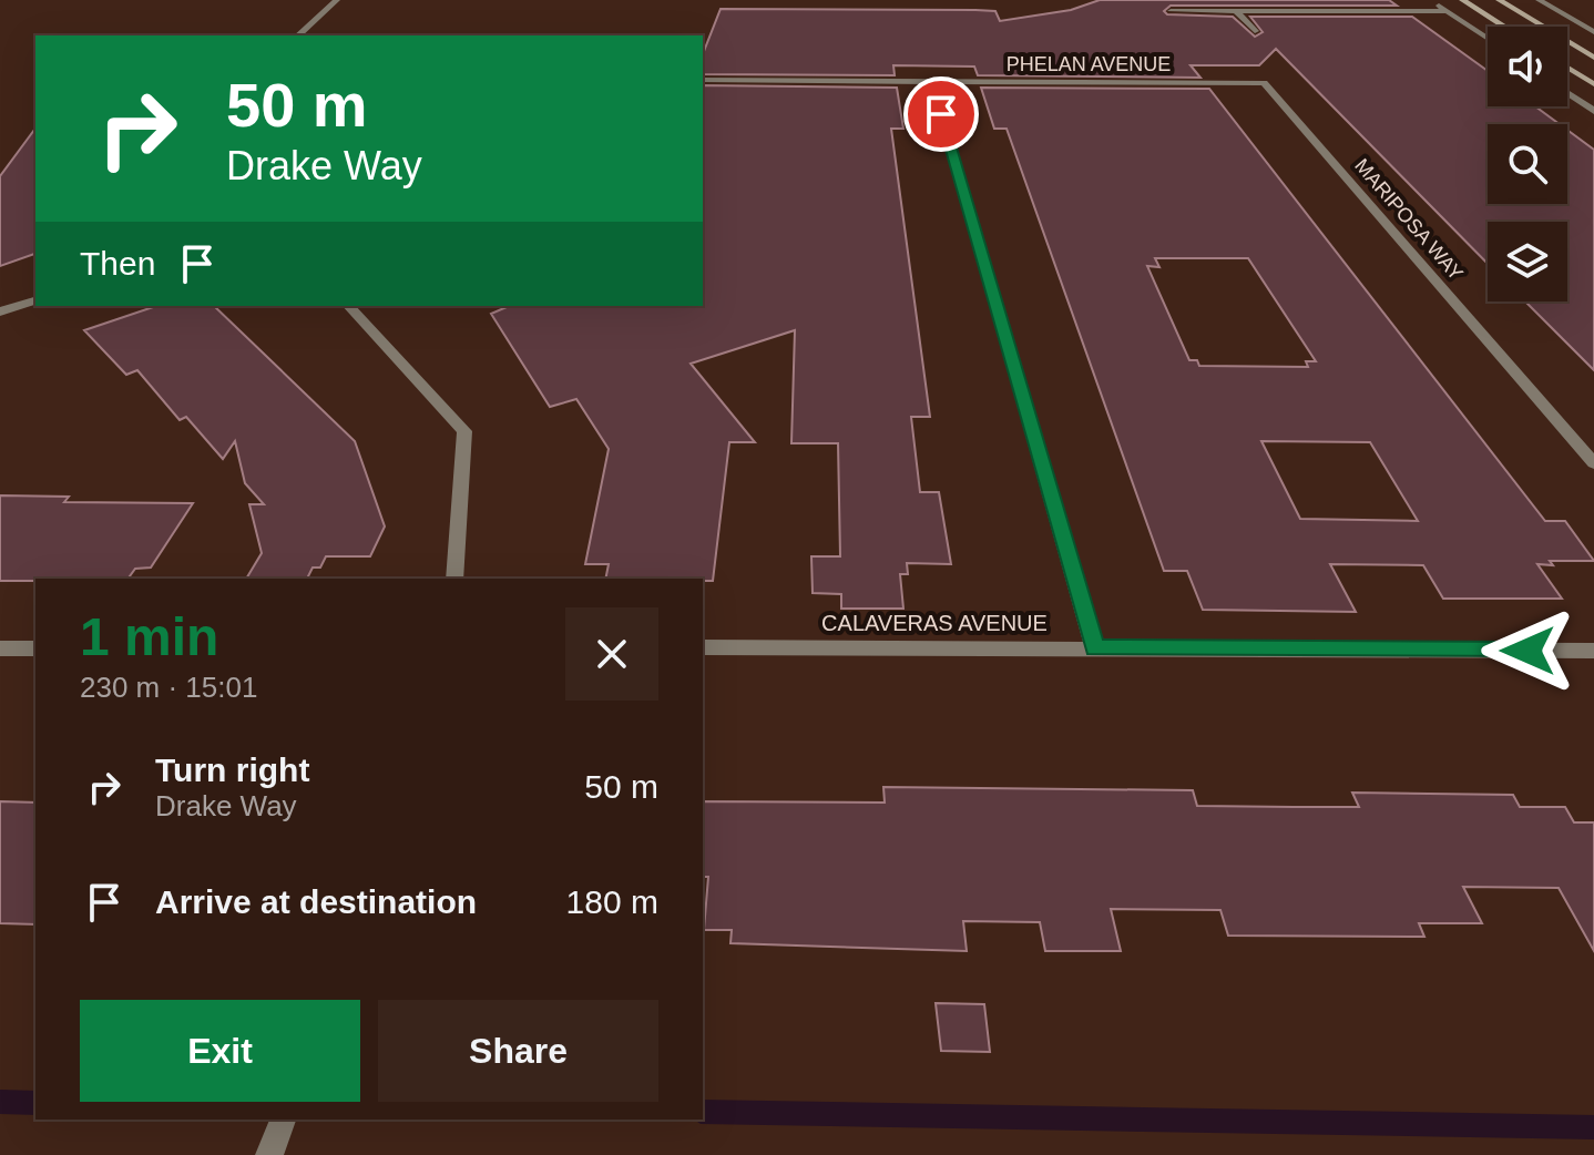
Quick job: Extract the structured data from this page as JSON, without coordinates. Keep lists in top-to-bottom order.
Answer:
{
  "streets": {
    "street": ["PHELAN AVENUE", "MARIPOSA WAY", "CALAVERAS AVENUE"]
  },
  "crossings": [
    ["PHELAN AVENUE", "MARIPOSA WAY"]
  ],
  "page": {
    "turn": ["50 m", "Drake Way"],
    "then": "Then",
    "heading": ["1 min", "230 m · 15:01"],
    "list": [
      {
        "name": "Turn right",
        "note": "Drake Way",
        "value": "50 m"
      },
      {
        "name": "Arrive at destination",
        "value": "180 m"
      }
    ],
    "buttons": ["Exit", "Share"]
  }
}
